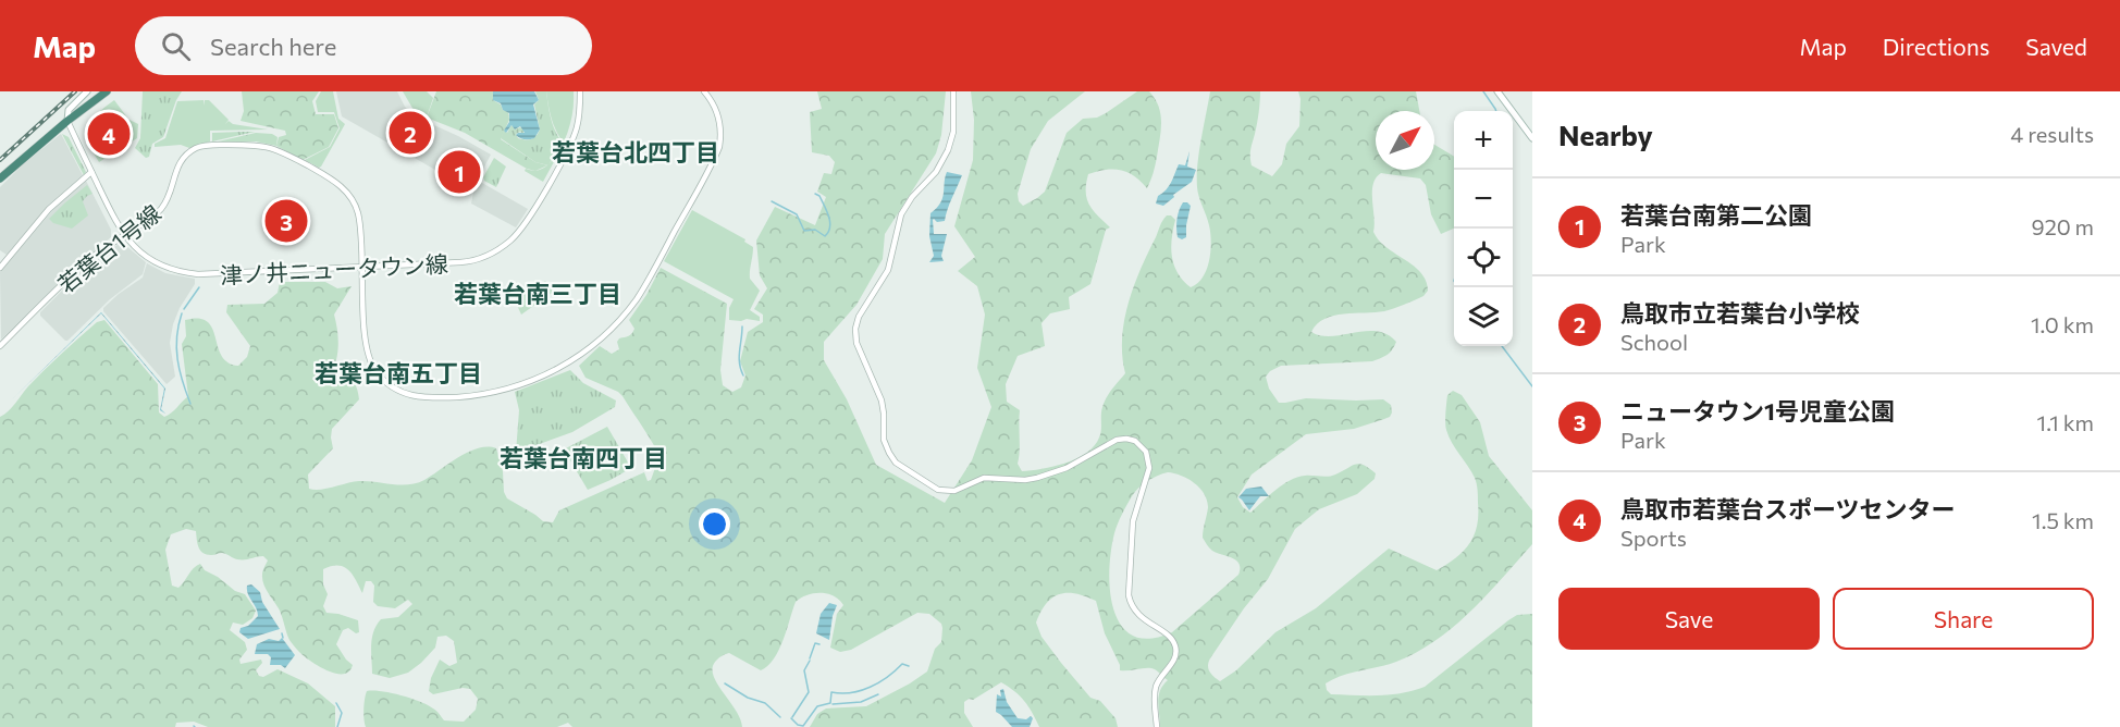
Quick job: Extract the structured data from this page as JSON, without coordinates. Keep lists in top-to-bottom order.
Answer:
{
  "streets": {
    "street": ["若葉台1号線", "津ノ井ニュータウン線"]
  },
  "crossings": [
    ["若葉台1号線", "津ノ井ニュータウン線"]
  ],
  "districts": [
    "若葉台北四丁目",
    "若葉台南三丁目",
    "若葉台南五丁目",
    "若葉台南四丁目"
  ],
  "north": "top right",
  "page": {
    "header": "Map",
    "search": "Search here",
    "nav": ["Map", "Directions", "Saved"],
    "heading": ["Nearby", "4 results"],
    "pins": [
      "2",
      "4",
      "1",
      "3"
    ],
    "map_buttons": ["+", "−"],
    "list": [
      {
        "mark": "1",
        "name": "若葉台南第二公園",
        "note": "Park",
        "value": "920 m"
      },
      {
        "mark": "2",
        "name": "鳥取市立若葉台小学校",
        "note": "School",
        "value": "1.0 km"
      },
      {
        "mark": "3",
        "name": "ニュータウン1号児童公園",
        "note": "Park",
        "value": "1.1 km"
      },
      {
        "mark": "4",
        "name": "鳥取市若葉台スポーツセンター",
        "note": "Sports",
        "value": "1.5 km"
      }
    ],
    "buttons": ["Save", "Share"]
  }
}
